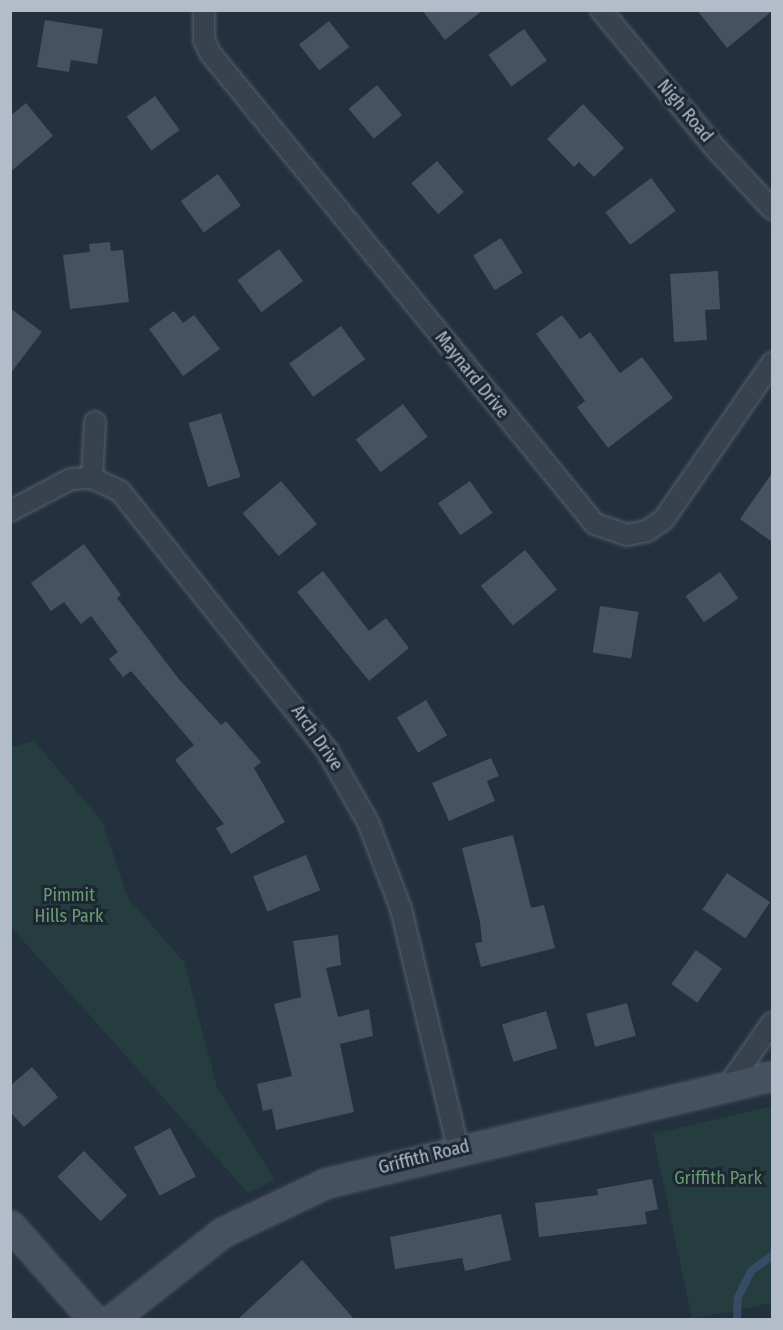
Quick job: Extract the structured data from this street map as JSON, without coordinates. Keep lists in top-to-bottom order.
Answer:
{
  "streets": {
    "street": [
      "Nigh Road",
      "Maynard Drive",
      "Arch Drive",
      "Griffith Road"
    ]
  },
  "crossings": [
    ["Arch Drive", "Griffith Road"]
  ],
  "parks": ["Pimmit Hills Park", "Griffith Park"]
}
